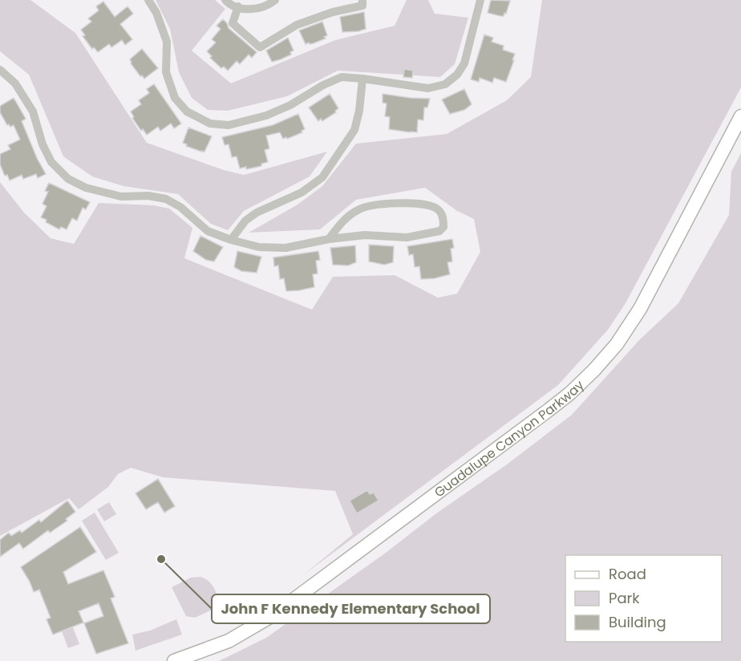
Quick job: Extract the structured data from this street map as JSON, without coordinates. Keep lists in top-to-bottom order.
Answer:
{
  "streets": {
    "main road": ["Guadalupe Canyon Parkway"]
  },
  "places": ["John F Kennedy Elementary School"],
  "legend": ["Road", "Park", "Building"]
}
